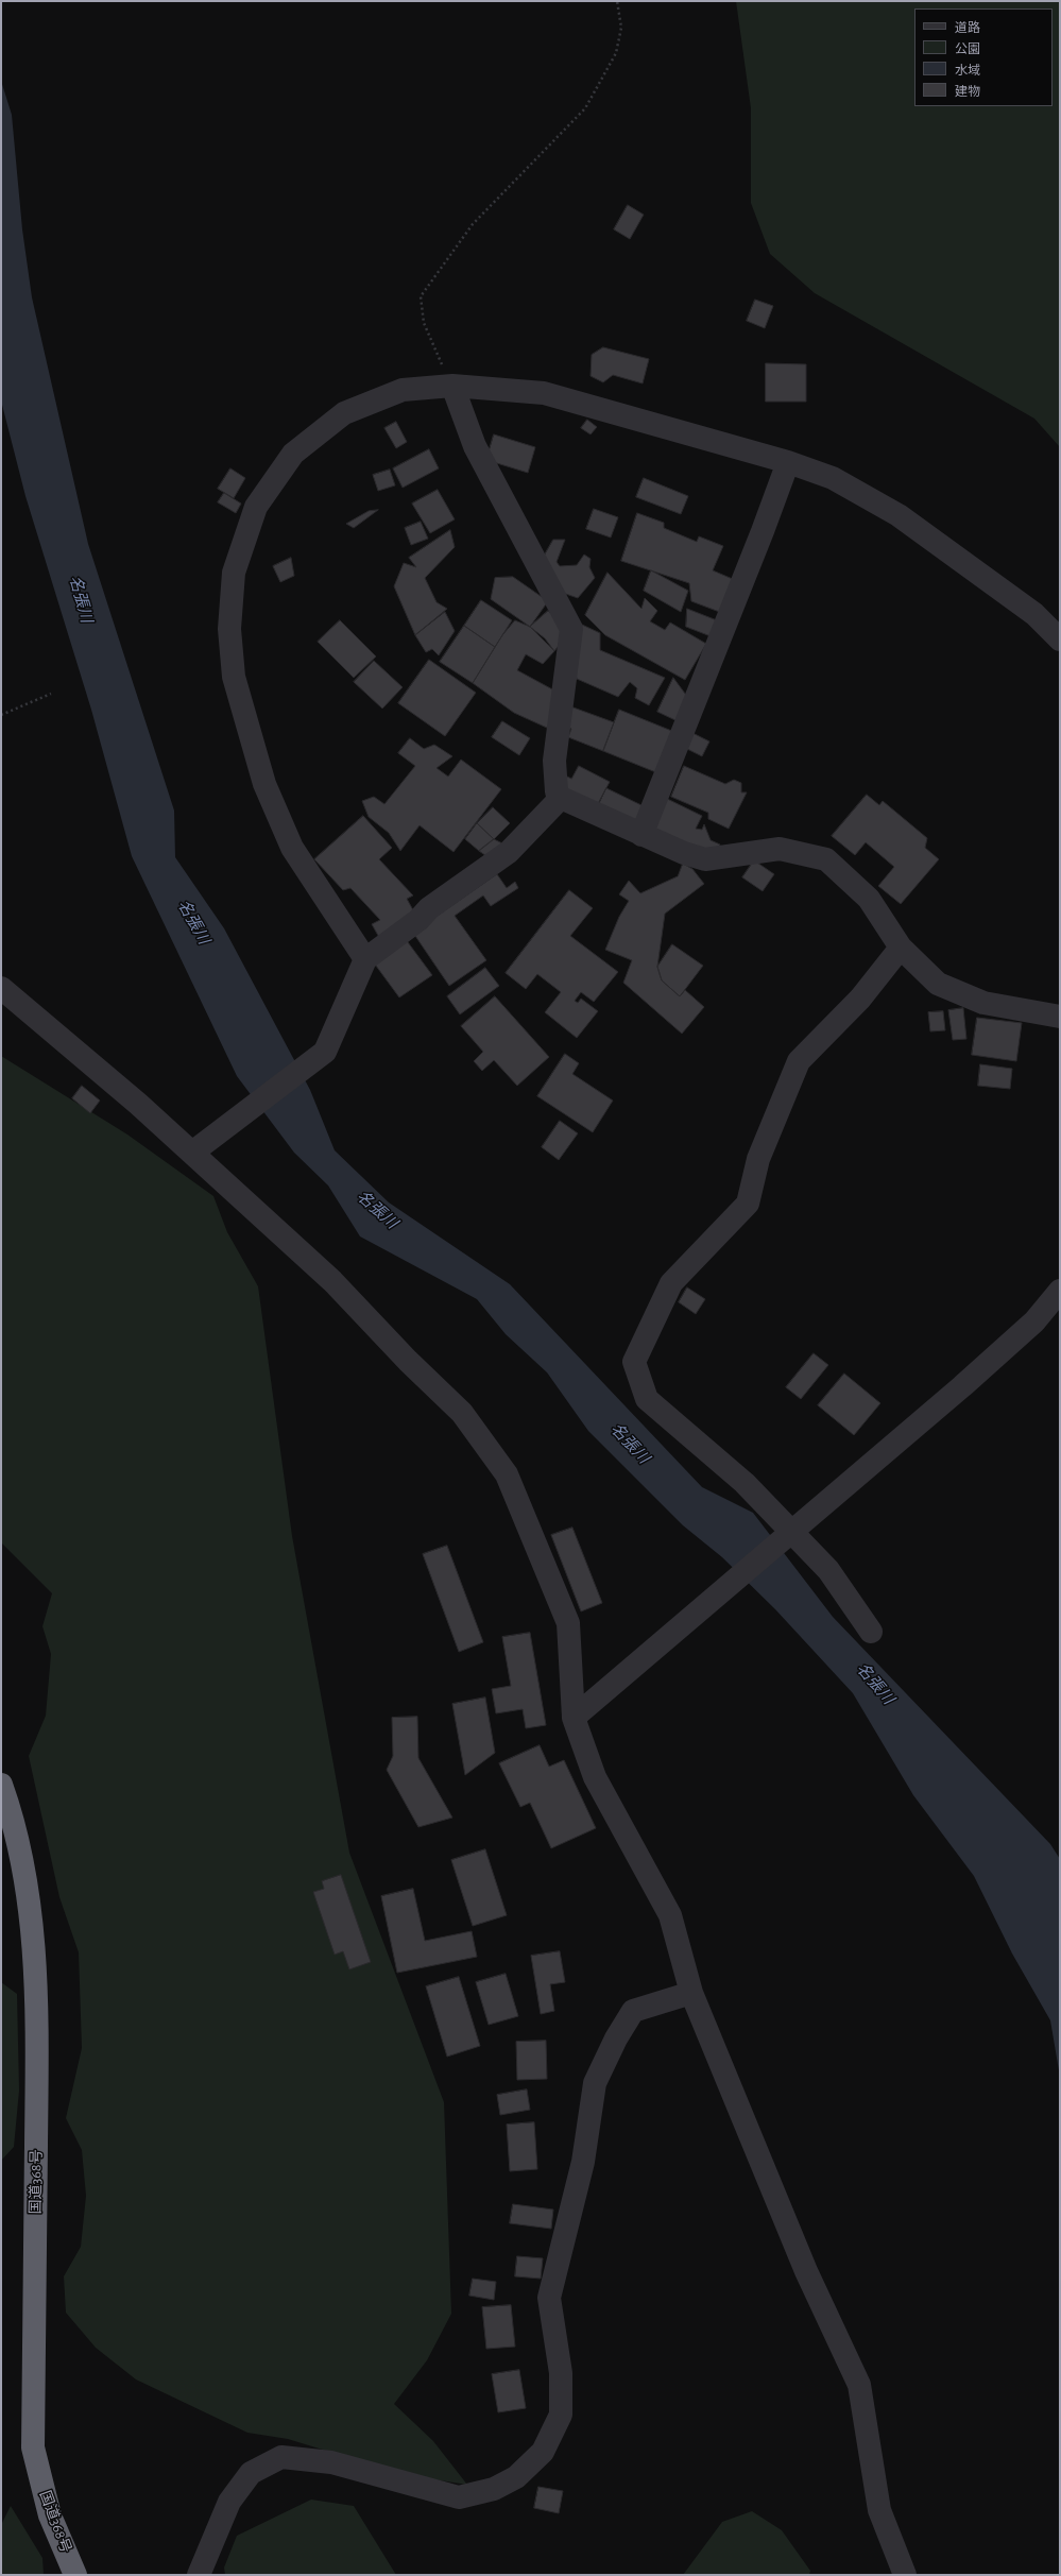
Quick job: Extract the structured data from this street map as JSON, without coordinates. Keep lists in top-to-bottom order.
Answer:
{
  "streets": {
    "highway": ["国道368号"]
  },
  "water": ["名張川"],
  "legend": [
    "道路",
    "公園",
    "水域",
    "建物"
  ]
}
